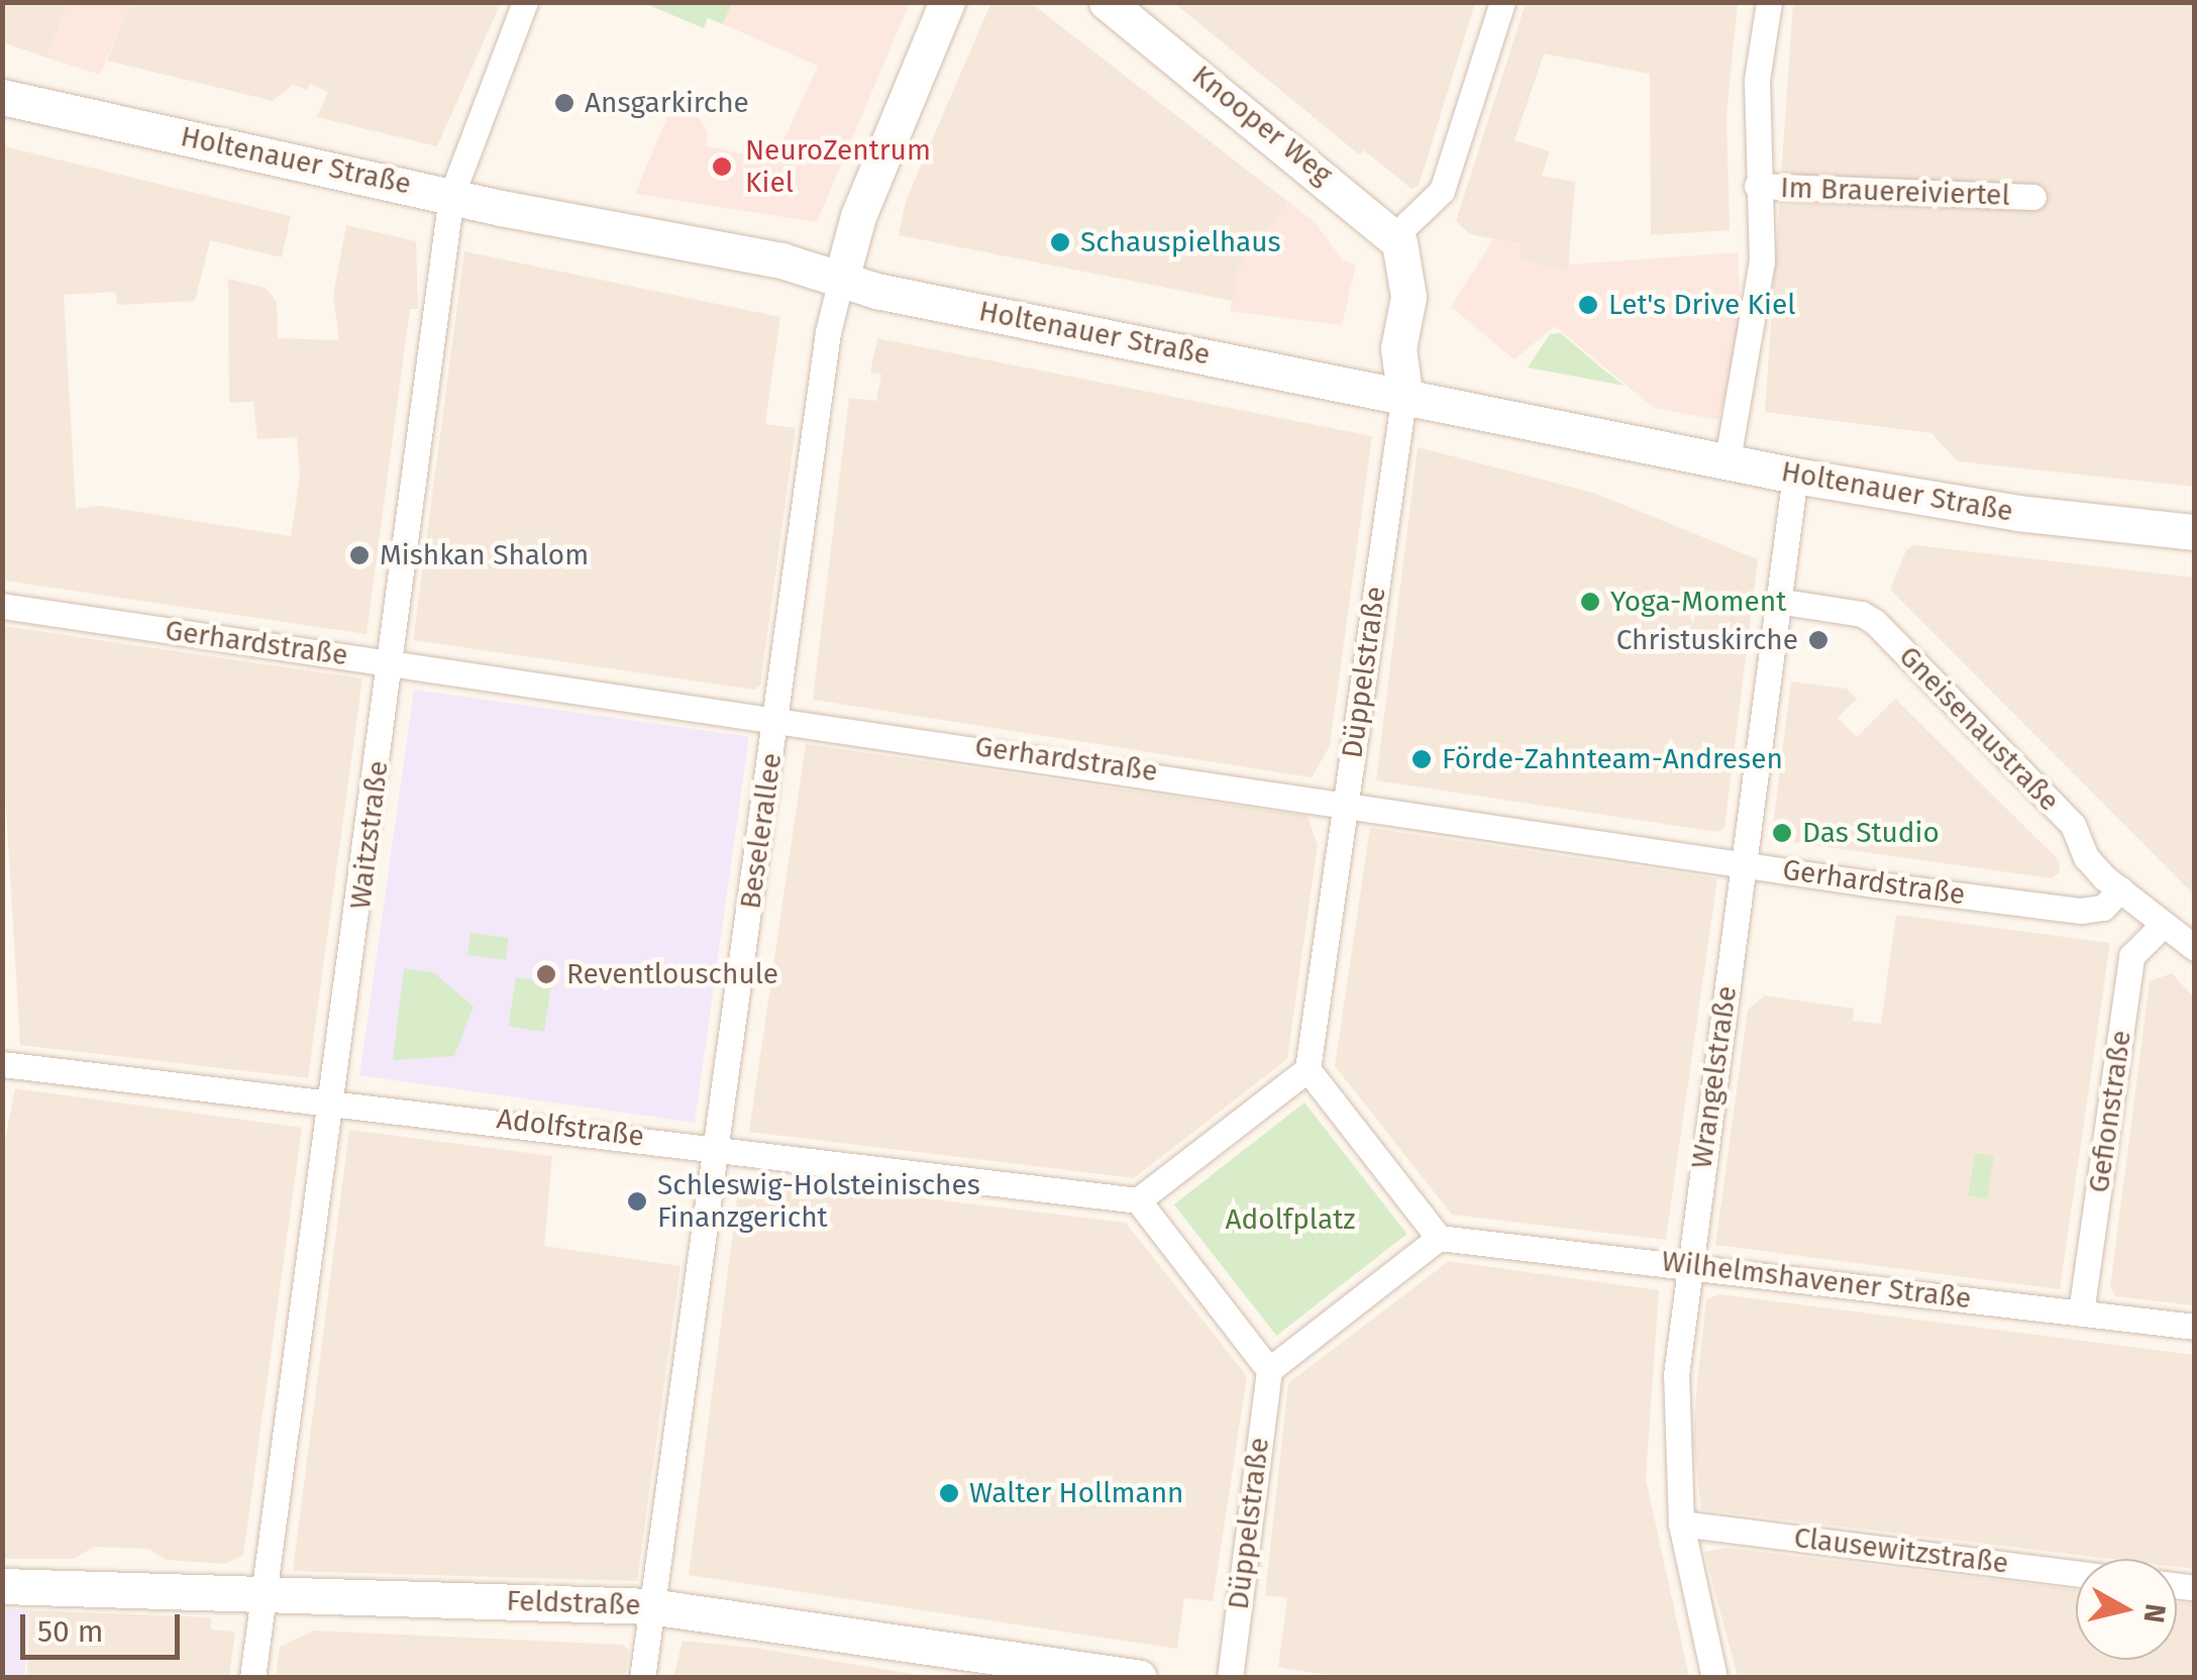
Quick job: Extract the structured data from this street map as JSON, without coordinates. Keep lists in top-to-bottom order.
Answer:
{
  "streets": {
    "main road": [
      "Knooper Weg",
      "Holtenauer Straße",
      "Düppelstraße",
      "Beselerallee",
      "Feldstraße"
    ],
    "street": [
      "Im Brauereiviertel",
      "Gerhardstraße",
      "Gneisenaustraße",
      "Waitzstraße",
      "Wrangelstraße",
      "Gefionstraße",
      "Adolfstraße",
      "Wilhelmshavener Straße",
      "Clausewitzstraße"
    ]
  },
  "crossings": [
    ["Knooper Weg", "Düppelstraße"],
    ["Holtenauer Straße", "Im Brauereiviertel"],
    ["Holtenauer Straße", "Düppelstraße"],
    ["Holtenauer Straße", "Beselerallee"],
    ["Holtenauer Straße", "Waitzstraße"],
    ["Holtenauer Straße", "Wrangelstraße"],
    ["Gerhardstraße", "Düppelstraße"],
    ["Gerhardstraße", "Gneisenaustraße"],
    ["Gerhardstraße", "Beselerallee"],
    ["Gerhardstraße", "Waitzstraße"],
    ["Gerhardstraße", "Wrangelstraße"],
    ["Gneisenaustraße", "Wrangelstraße"],
    ["Gneisenaustraße", "Gefionstraße"],
    ["Beselerallee", "Adolfstraße"],
    ["Beselerallee", "Feldstraße"],
    ["Waitzstraße", "Adolfstraße"],
    ["Waitzstraße", "Feldstraße"],
    ["Wrangelstraße", "Wilhelmshavener Straße"],
    ["Wrangelstraße", "Clausewitzstraße"],
    ["Gefionstraße", "Wilhelmshavener Straße"]
  ],
  "parks": ["Adolfplatz"],
  "places": [
    "Ansgarkirche",
    "NeuroZentrum Kiel",
    "Schauspielhaus",
    "Let's Drive Kiel",
    "Mishkan Shalom",
    "Yoga-Moment",
    "Christuskirche",
    "Förde-Zahnteam-Andresen",
    "Das Studio",
    "Reventlouschule",
    "Schleswig-Holsteinisches Finanzgericht",
    "Walter Hollmann"
  ],
  "scale_bar": "50 m",
  "north": "right"
}
